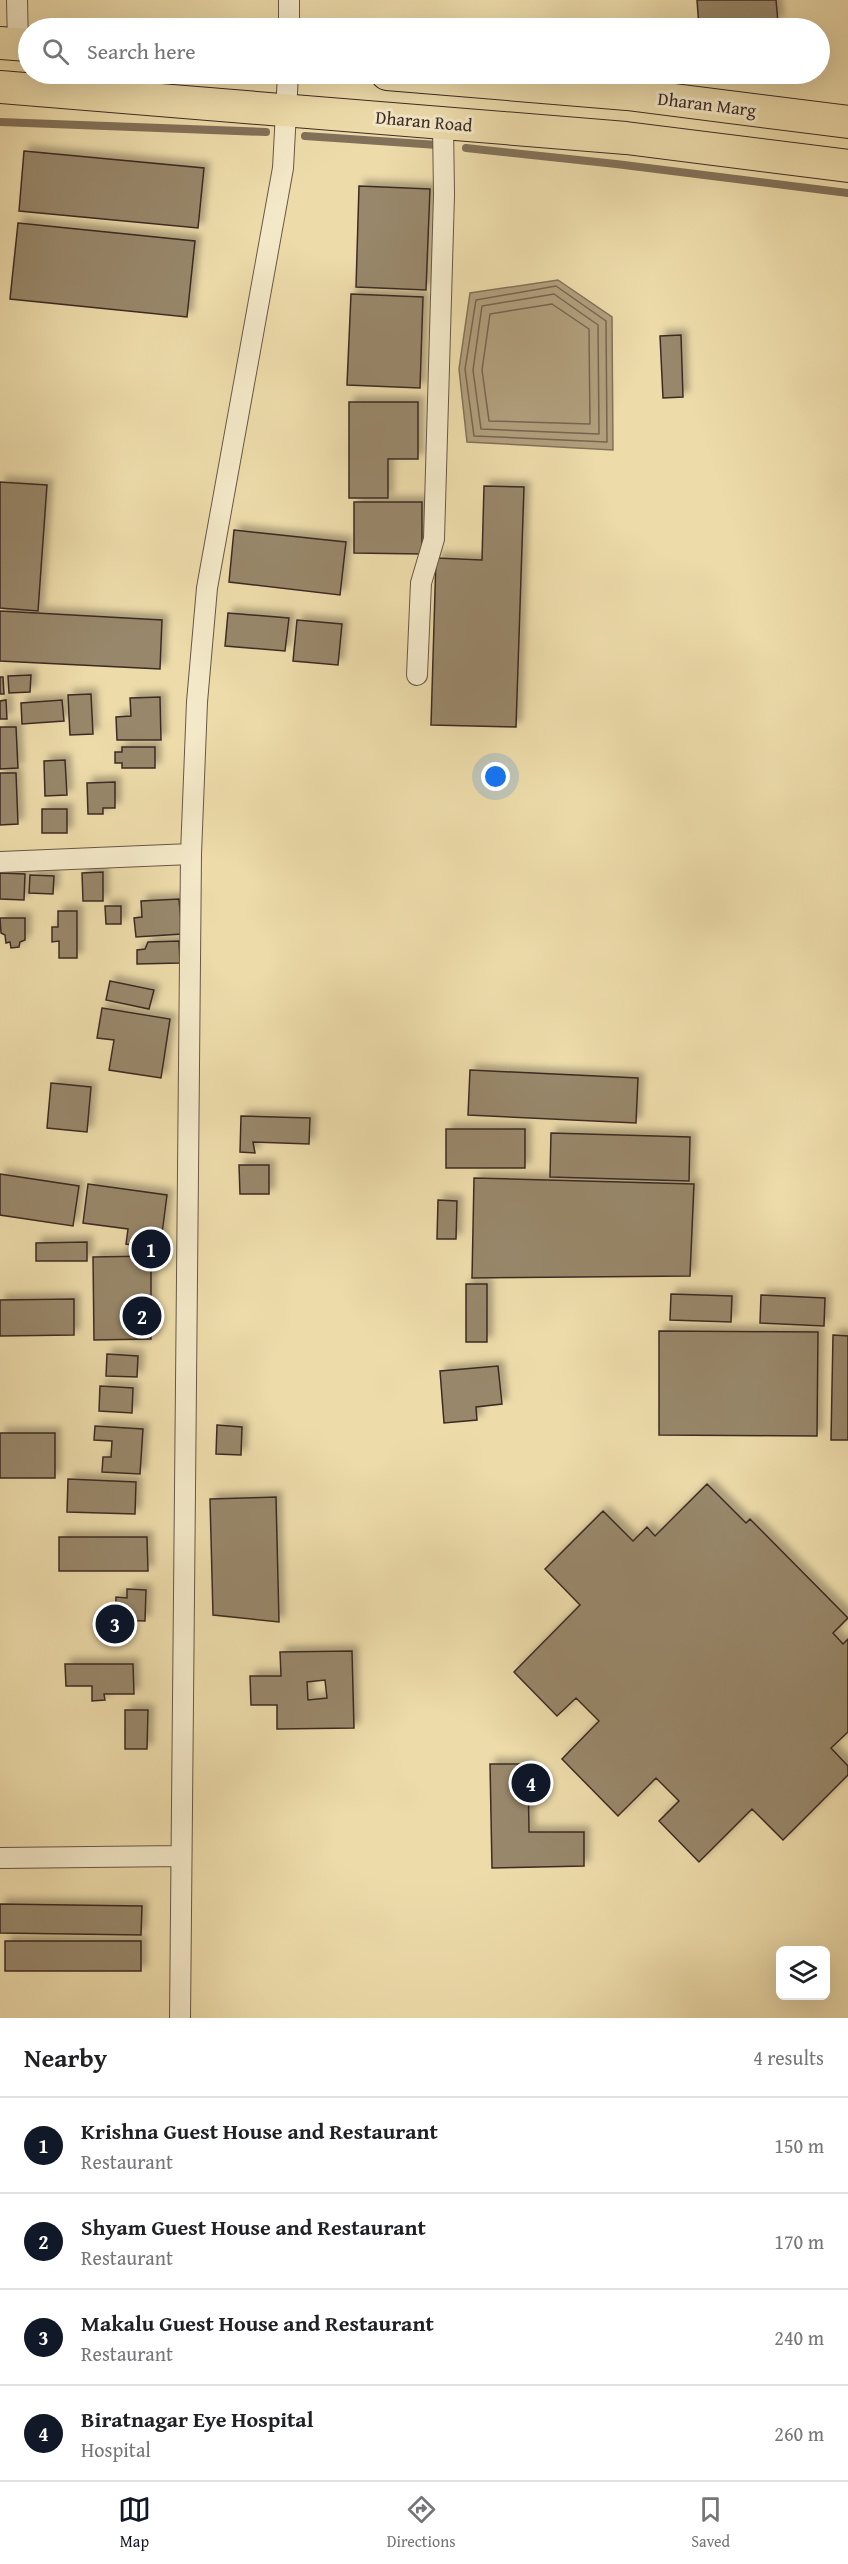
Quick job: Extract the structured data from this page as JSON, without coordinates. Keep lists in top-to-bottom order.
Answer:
{
  "streets": {
    "main road": ["Dharan Marg", "Dharan Road"]
  },
  "page": {
    "search": "Search here",
    "pins": [
      "1",
      "2",
      "3",
      "4"
    ],
    "heading": ["Nearby", "4 results"],
    "list": [
      {
        "mark": "1",
        "name": "Krishna Guest House and Restaurant",
        "note": "Restaurant",
        "value": "150 m"
      },
      {
        "mark": "2",
        "name": "Shyam Guest House and Restaurant",
        "note": "Restaurant",
        "value": "170 m"
      },
      {
        "mark": "3",
        "name": "Makalu Guest House and Restaurant",
        "note": "Restaurant",
        "value": "240 m"
      },
      {
        "mark": "4",
        "name": "Biratnagar Eye Hospital",
        "note": "Hospital",
        "value": "260 m"
      }
    ],
    "nav": ["Map", "Directions", "Saved"]
  }
}
